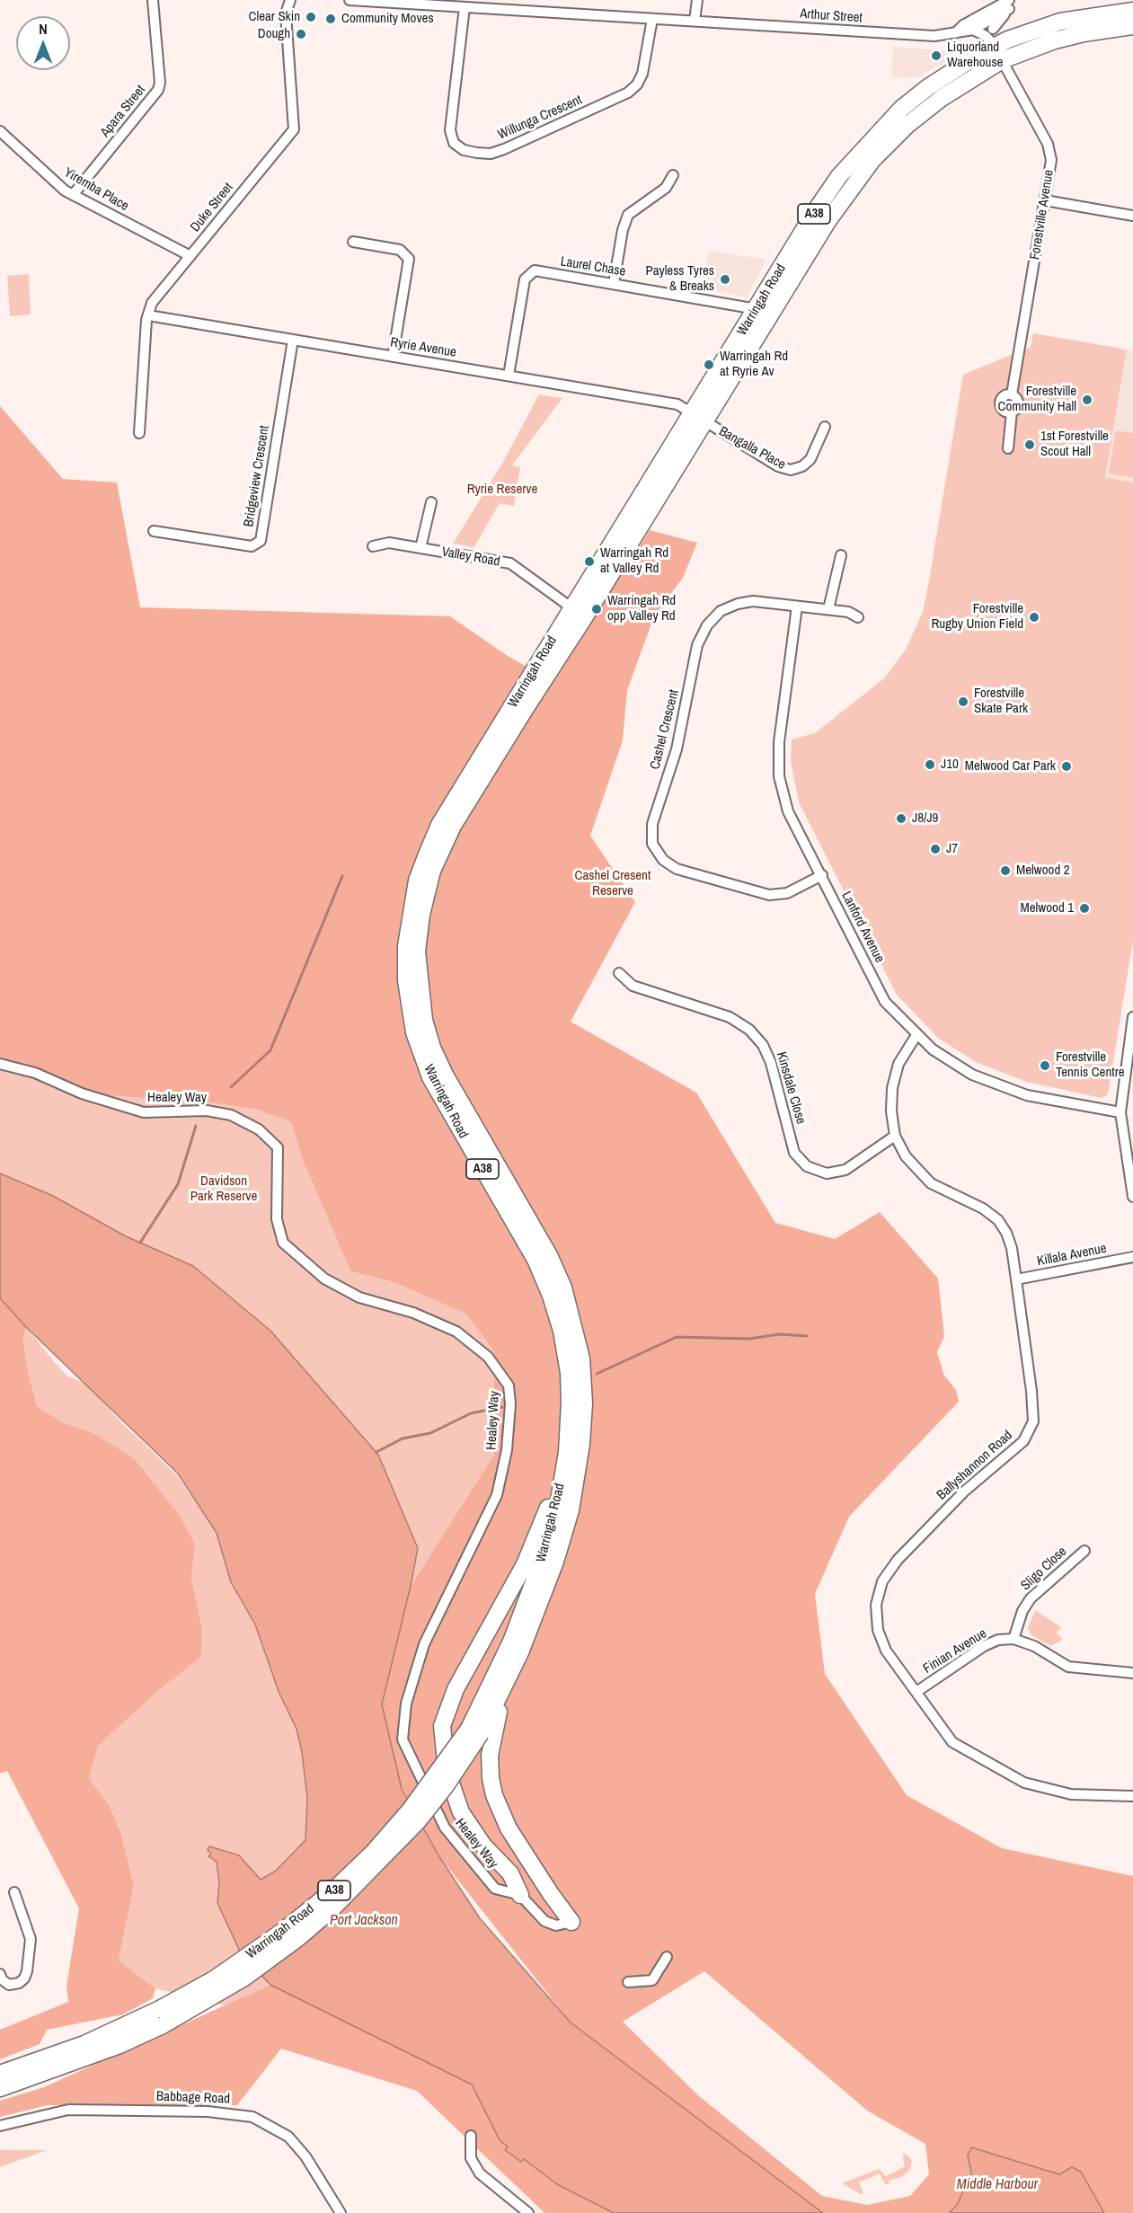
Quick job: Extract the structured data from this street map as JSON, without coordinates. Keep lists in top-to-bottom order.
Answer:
{
  "streets": {
    "highway": ["A38", "Warringah Road"],
    "street": [
      "Arthur Street",
      "Apara Street",
      "Willunga Crescent",
      "Yiremba Place",
      "Duke Street",
      "Forestville Avenue",
      "Laurel Chase",
      "Ryrie Avenue",
      "Bangalla Place",
      "Bridgeview Crescent",
      "Valley Road",
      "Cashel Crescent",
      "Lanford Avenue",
      "Kinsdale Close",
      "Healey Way",
      "Killala Avenue",
      "Ballyshannon Road",
      "Sligo Close",
      "Finian Avenue",
      "Babbage Road"
    ]
  },
  "crossings": [
    ["Arthur Street", "Willunga Crescent"],
    ["Apara Street", "Yiremba Place"],
    ["Yiremba Place", "Duke Street"],
    ["Duke Street", "Ryrie Avenue"],
    ["Forestville Avenue", "Warringah Road"],
    ["Laurel Chase", "Warringah Road"],
    ["Laurel Chase", "Ryrie Avenue"],
    ["Warringah Road", "Ryrie Avenue"],
    ["Warringah Road", "Bangalla Place"],
    ["Warringah Road", "Valley Road"],
    ["Ryrie Avenue", "Bangalla Place"],
    ["Ryrie Avenue", "Bridgeview Crescent"],
    ["Cashel Crescent", "Lanford Avenue"],
    ["Lanford Avenue", "Ballyshannon Road"],
    ["Kinsdale Close", "Ballyshannon Road"],
    ["Killala Avenue", "Ballyshannon Road"],
    ["Ballyshannon Road", "Finian Avenue"],
    ["Sligo Close", "Finian Avenue"]
  ],
  "water": ["Port Jackson", "Middle Harbour"],
  "parks": ["Ryrie Reserve", "Cashel Cresent Reserve", "Davidson Park Reserve"],
  "places": [
    "Clear Skin",
    "Community Moves",
    "Dough",
    "Liquorland Warehouse",
    "Payless Tyres & Breaks",
    "Warringah Rd at Ryrie Av",
    "Forestville Community Hall",
    "1st Forestville Scout Hall",
    "Warringah Rd at Valley Rd",
    "Warringah Rd opp Valley Rd",
    "Forestville Rugby Union Field",
    "Forestville Skate Park",
    "J10",
    "Melwood Car Park",
    "J8/J9",
    "J7",
    "Melwood 2",
    "Melwood 1",
    "Forestville Tennis Centre"
  ],
  "north": "top"
}
